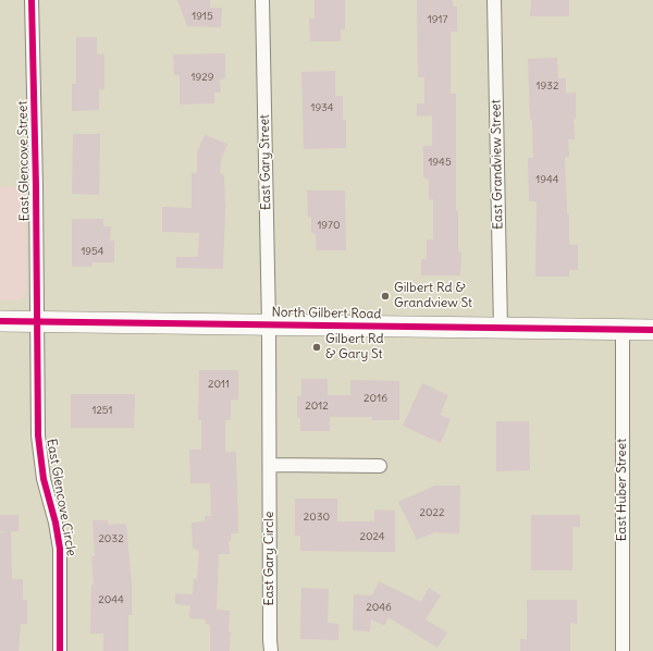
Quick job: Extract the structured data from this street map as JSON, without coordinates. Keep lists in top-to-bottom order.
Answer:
{
  "streets": {
    "main road": ["North Gilbert Road"],
    "street": [
      "East Glencove Street",
      "East Gary Street",
      "East Grandview Street",
      "East Huber Street",
      "East Glencove Circle",
      "East Gary Circle"
    ]
  },
  "crossings": [
    ["East Glencove Street", "North Gilbert Road"],
    ["East Glencove Street", "East Glencove Circle"],
    ["East Gary Street", "North Gilbert Road"],
    ["East Gary Street", "East Gary Circle"],
    ["East Grandview Street", "North Gilbert Road"],
    ["North Gilbert Road", "East Huber Street"],
    ["North Gilbert Road", "East Glencove Circle"],
    ["North Gilbert Road", "East Gary Circle"]
  ],
  "places": ["Gilbert Rd & Grandview St", "Gilbert Rd & Gary St"],
  "house_numbers": [
    "1915",
    "1917",
    "1929",
    "1932",
    "1934",
    "1945",
    "1944",
    "1970",
    "1954",
    "2011",
    "2016",
    "2012",
    "1251",
    "2022",
    "2030",
    "2024",
    "2032",
    "2044",
    "2046"
  ]
}
